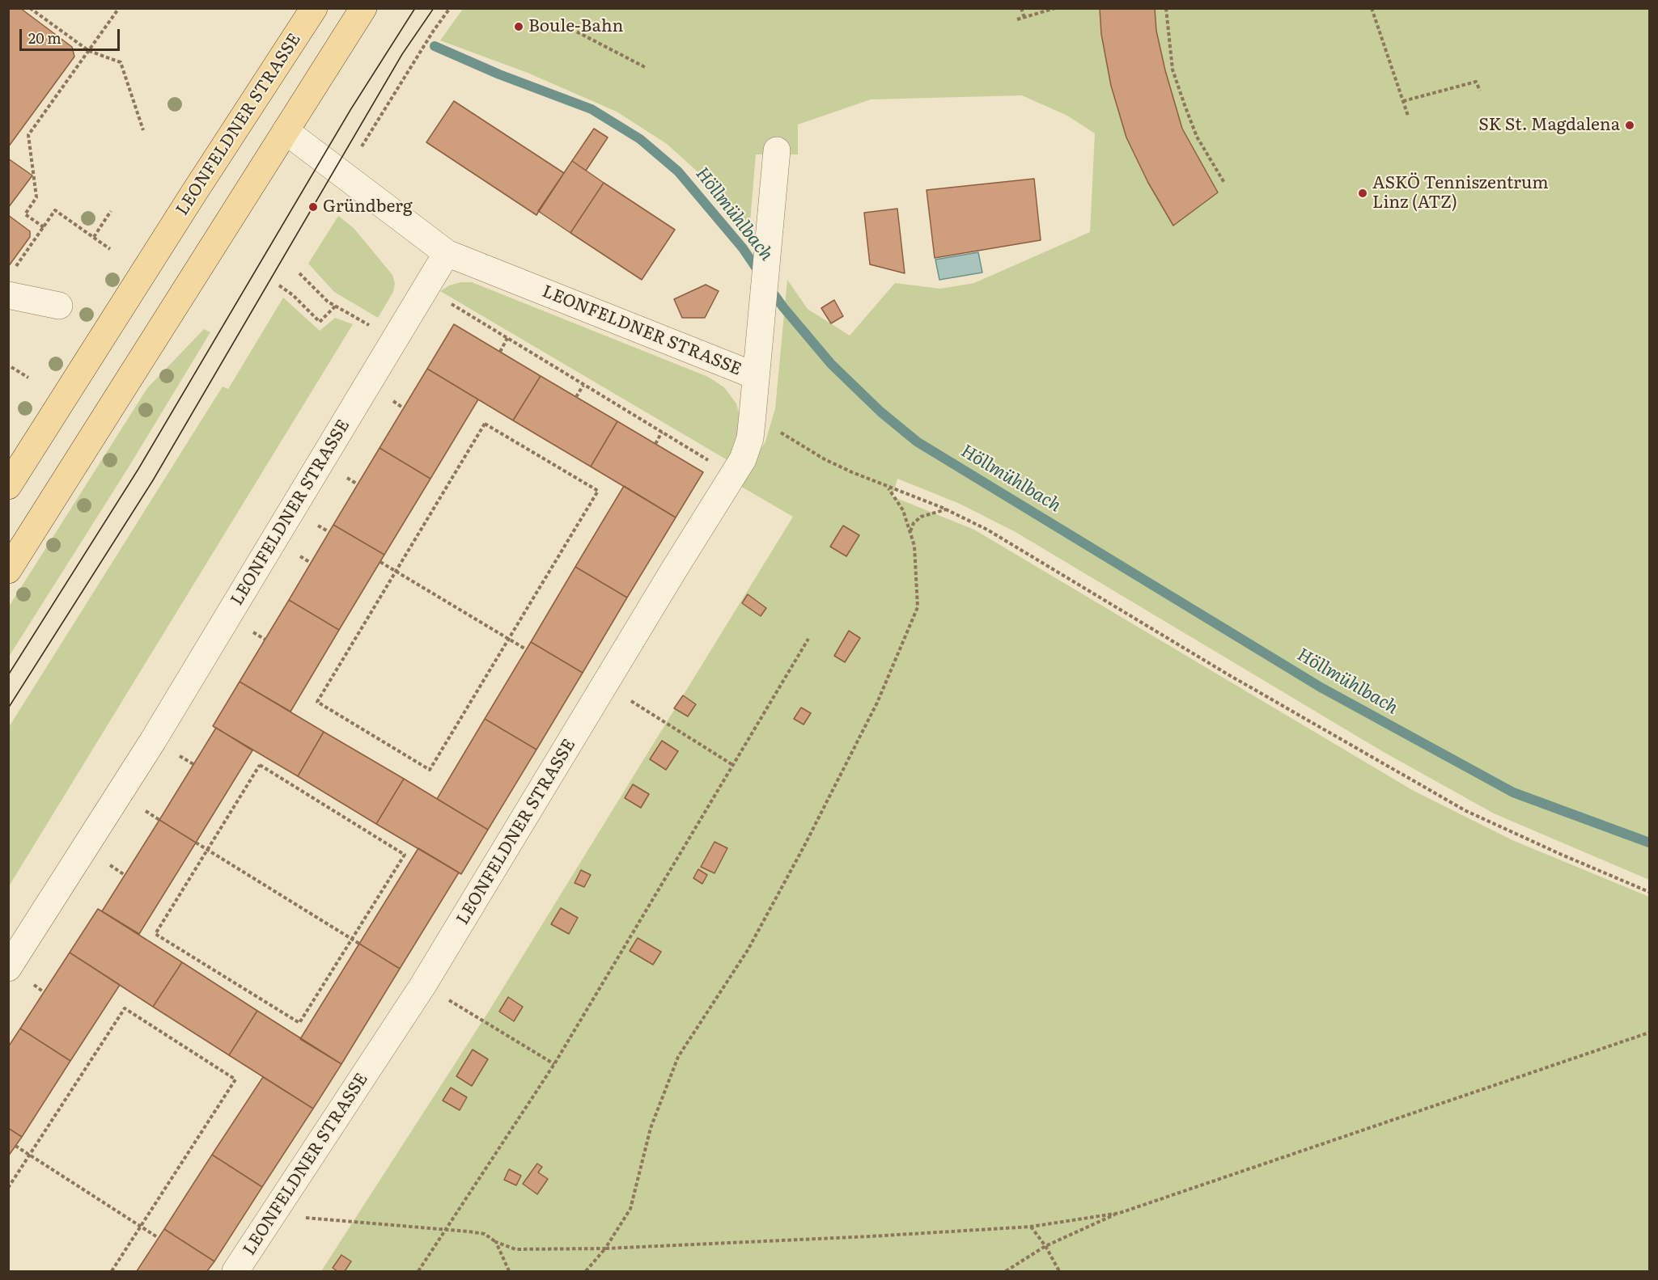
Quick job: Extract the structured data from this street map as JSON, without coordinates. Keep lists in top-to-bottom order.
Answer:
{
  "streets": {
    "main road": ["LEONFELDNER STRASSE"]
  },
  "water": ["Höllmühlbach"],
  "places": [
    "Boule-Bahn",
    "SK St. Magdalena",
    "ASKÖ Tenniszentrum Linz (ATZ)",
    "Gründberg"
  ],
  "scale_bar": "20 m"
}
